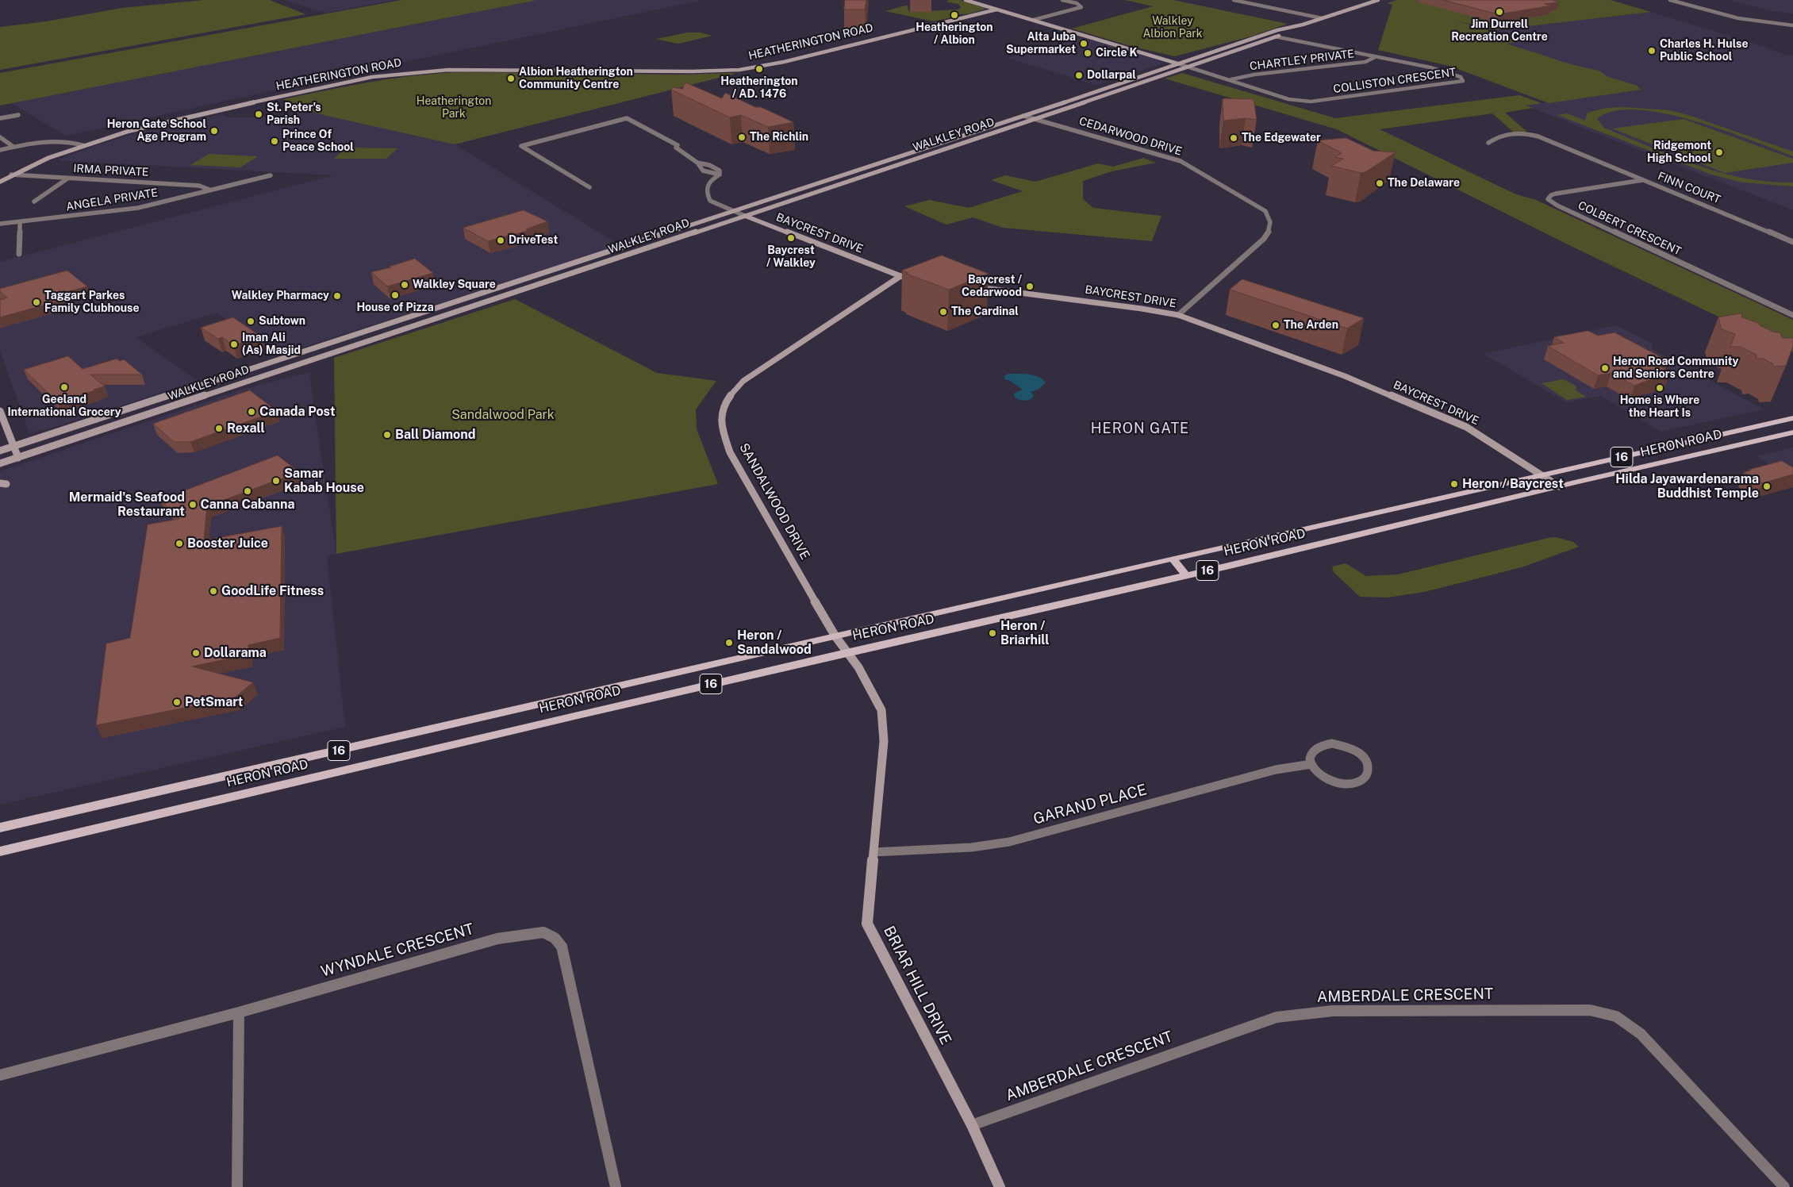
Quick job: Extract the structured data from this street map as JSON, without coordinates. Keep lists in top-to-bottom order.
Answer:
{
  "streets": {
    "main road": [
      "HEATHERINGTON ROAD",
      "WALKLEY ROAD",
      "BAYCREST DRIVE",
      "HERON ROAD",
      "16",
      "SANDALWOOD DRIVE",
      "BRIAR HILL DRIVE"
    ],
    "street": [
      "CHARTLEY PRIVATE",
      "COLLISTON CRESCENT",
      "CEDARWOOD DRIVE",
      "IRMA PRIVATE",
      "FINN COURT",
      "ANGELA PRIVATE",
      "COLBERT CRESCENT",
      "GARAND PLACE",
      "WYNDALE CRESCENT",
      "AMBERDALE CRESCENT"
    ]
  },
  "crossings": [
    ["HEATHERINGTON ROAD", "IRMA PRIVATE"],
    ["CHARTLEY PRIVATE", "COLLISTON CRESCENT"],
    ["COLLISTON CRESCENT", "WALKLEY ROAD"],
    ["WALKLEY ROAD", "CEDARWOOD DRIVE"],
    ["WALKLEY ROAD", "BAYCREST DRIVE"],
    ["CEDARWOOD DRIVE", "BAYCREST DRIVE"],
    ["IRMA PRIVATE", "ANGELA PRIVATE"],
    ["FINN COURT", "COLBERT CRESCENT"],
    ["BAYCREST DRIVE", "HERON ROAD"],
    ["BAYCREST DRIVE", "SANDALWOOD DRIVE"],
    ["HERON ROAD", "SANDALWOOD DRIVE"],
    ["HERON ROAD", "BRIAR HILL DRIVE"],
    ["SANDALWOOD DRIVE", "BRIAR HILL DRIVE"],
    ["GARAND PLACE", "BRIAR HILL DRIVE"],
    ["BRIAR HILL DRIVE", "AMBERDALE CRESCENT"]
  ],
  "districts": ["HERON GATE"],
  "parks": ["Walkley Albion Park", "Heatherington Park", "Sandalwood Park"],
  "places": [
    "Jim Durrell Recreation Centre",
    "Heatherington / Albion",
    "Alta Juba Supermarket",
    "Charles H. Hulse Public School",
    "Circle K",
    "Heatherington / AD. 1476",
    "Dollarpal",
    "Albion Heatherington Community Centre",
    "St. Peter's Parish",
    "Heron Gate School Age Program",
    "The Richlin",
    "The Edgewater",
    "Prince Of Peace School",
    "Ridgemont High School",
    "The Delaware",
    "Baycrest / Walkley",
    "DriveTest",
    "Walkley Square",
    "Baycrest / Cedarwood",
    "House of Pizza",
    "Walkley Pharmacy",
    "Taggart Parkes Family Clubhouse",
    "The Cardinal",
    "Subtown",
    "The Arden",
    "Iman Ali (As) Masjid",
    "Heron Road Community and Seniors Centre",
    "Geeland International Grocery",
    "Home is Where the Heart Is",
    "Canada Post",
    "Rexall",
    "Ball Diamond",
    "Samar Kabab House",
    "Heron / Baycrest",
    "Hilda Jayawardenarama Buddhist Temple",
    "Canna Cabanna",
    "Mermaid's Seafood Restaurant",
    "Booster Juice",
    "GoodLife Fitness",
    "Heron / Briarhill",
    "Heron / Sandalwood",
    "Dollarama",
    "PetSmart"
  ]
}
